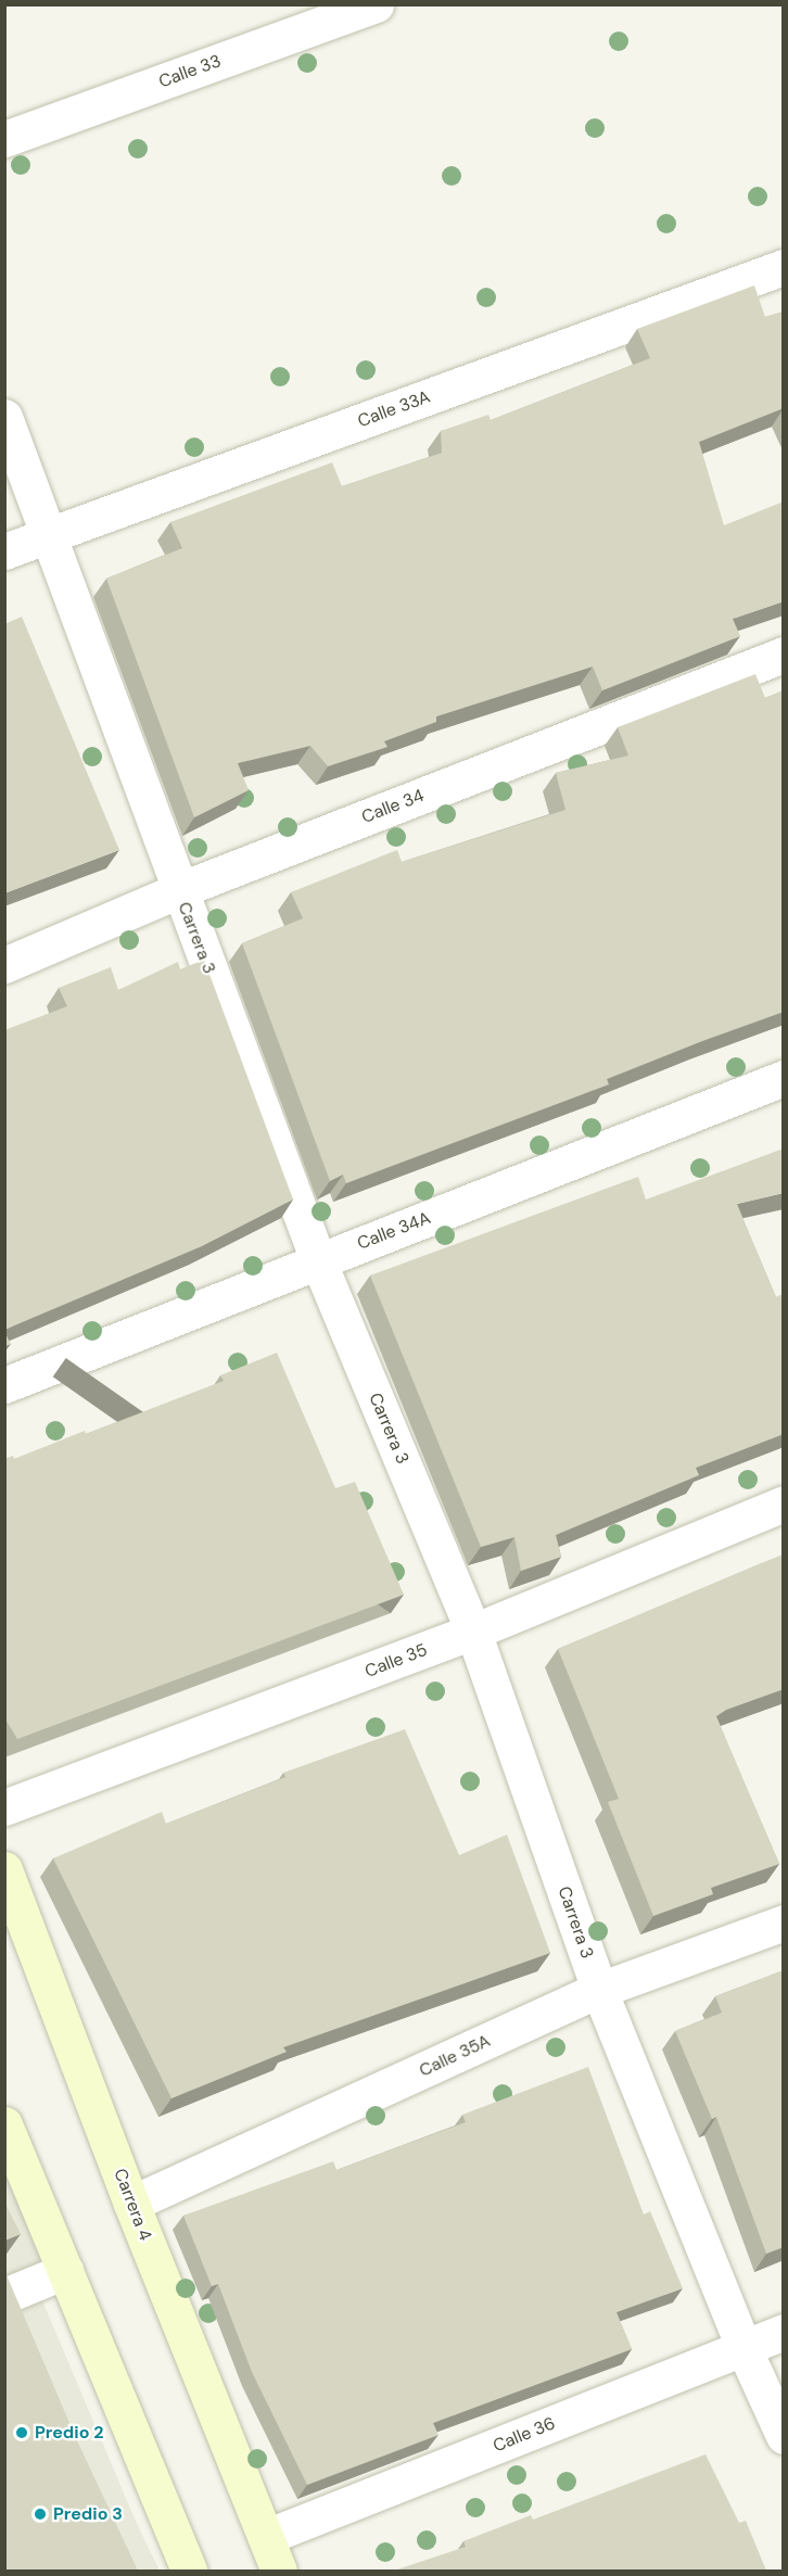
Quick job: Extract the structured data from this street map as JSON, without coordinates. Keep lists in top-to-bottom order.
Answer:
{
  "streets": {
    "main road": ["Carrera 4"],
    "street": [
      "Calle 33",
      "Calle 33A",
      "Calle 34",
      "Carrera 3",
      "Calle 34A",
      "Calle 35",
      "Calle 35A",
      "Calle 36"
    ]
  },
  "crossings": [
    ["Calle 33A", "Carrera 3"],
    ["Calle 34", "Carrera 3"],
    ["Carrera 3", "Calle 34A"],
    ["Carrera 3", "Calle 35"],
    ["Carrera 3", "Calle 35A"],
    ["Carrera 3", "Calle 36"],
    ["Calle 35A", "Carrera 4"],
    ["Carrera 4", "Calle 36"]
  ],
  "places": ["Predio 2", "Predio 3"]
}
